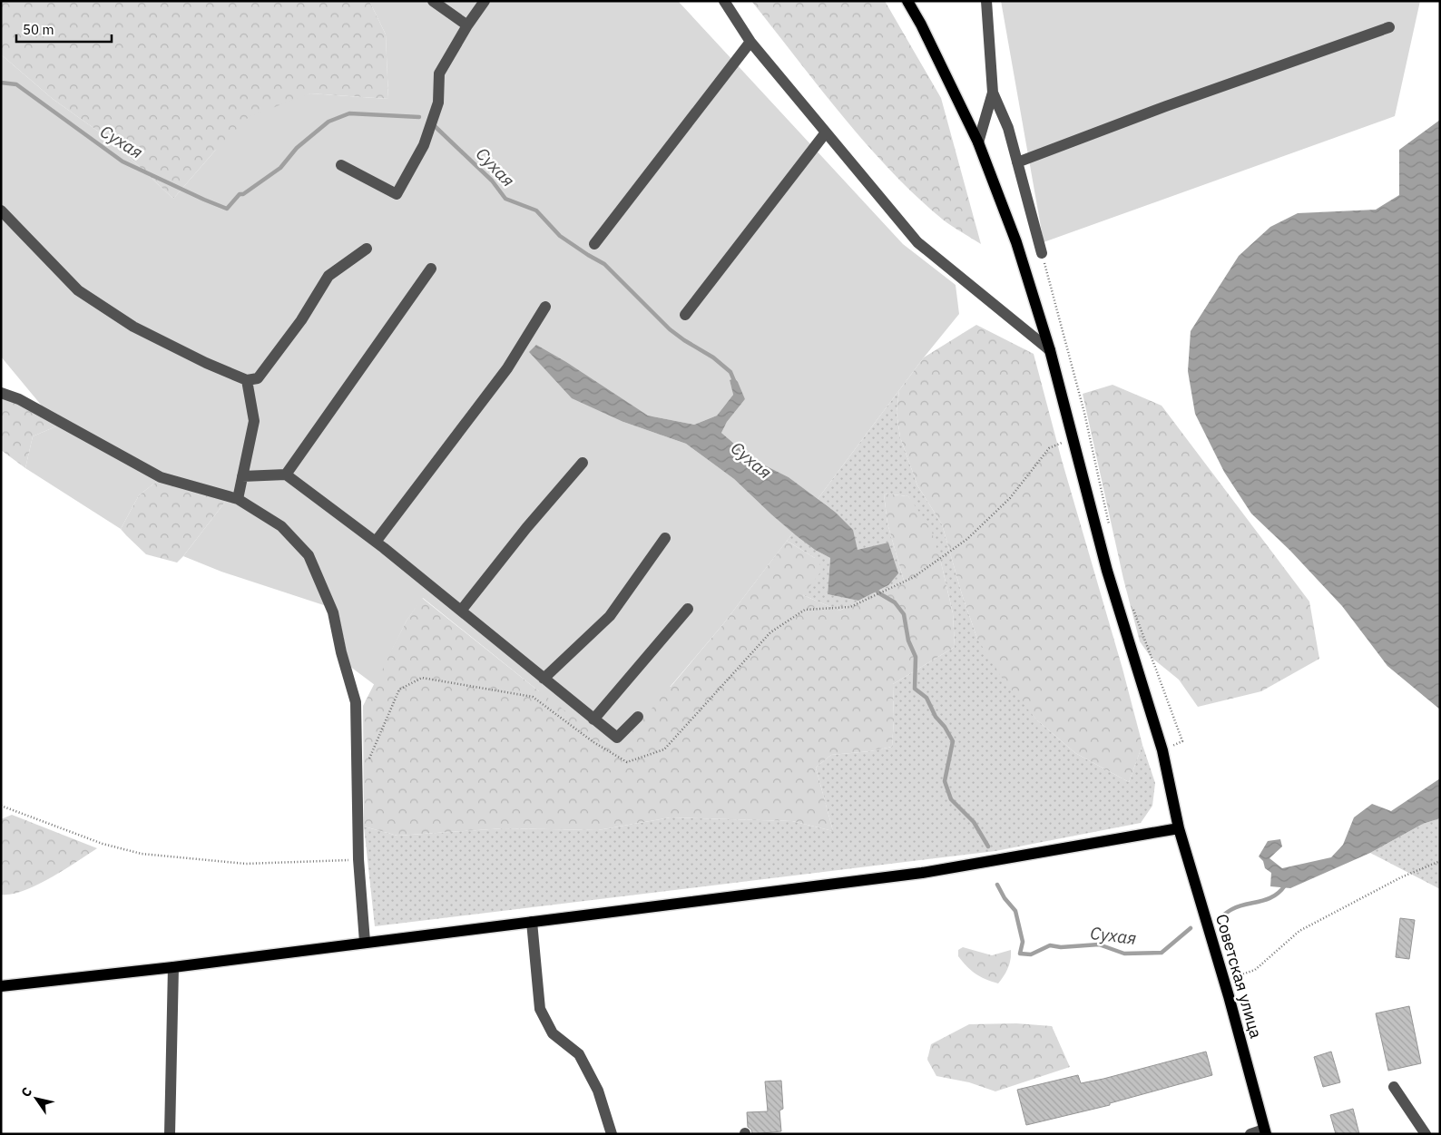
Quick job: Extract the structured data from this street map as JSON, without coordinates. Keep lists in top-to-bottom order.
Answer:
{
  "streets": {
    "main road": ["Советская улица"]
  },
  "water": ["Сухая"],
  "scale_bar": "50 m",
  "north": "top left"
}
